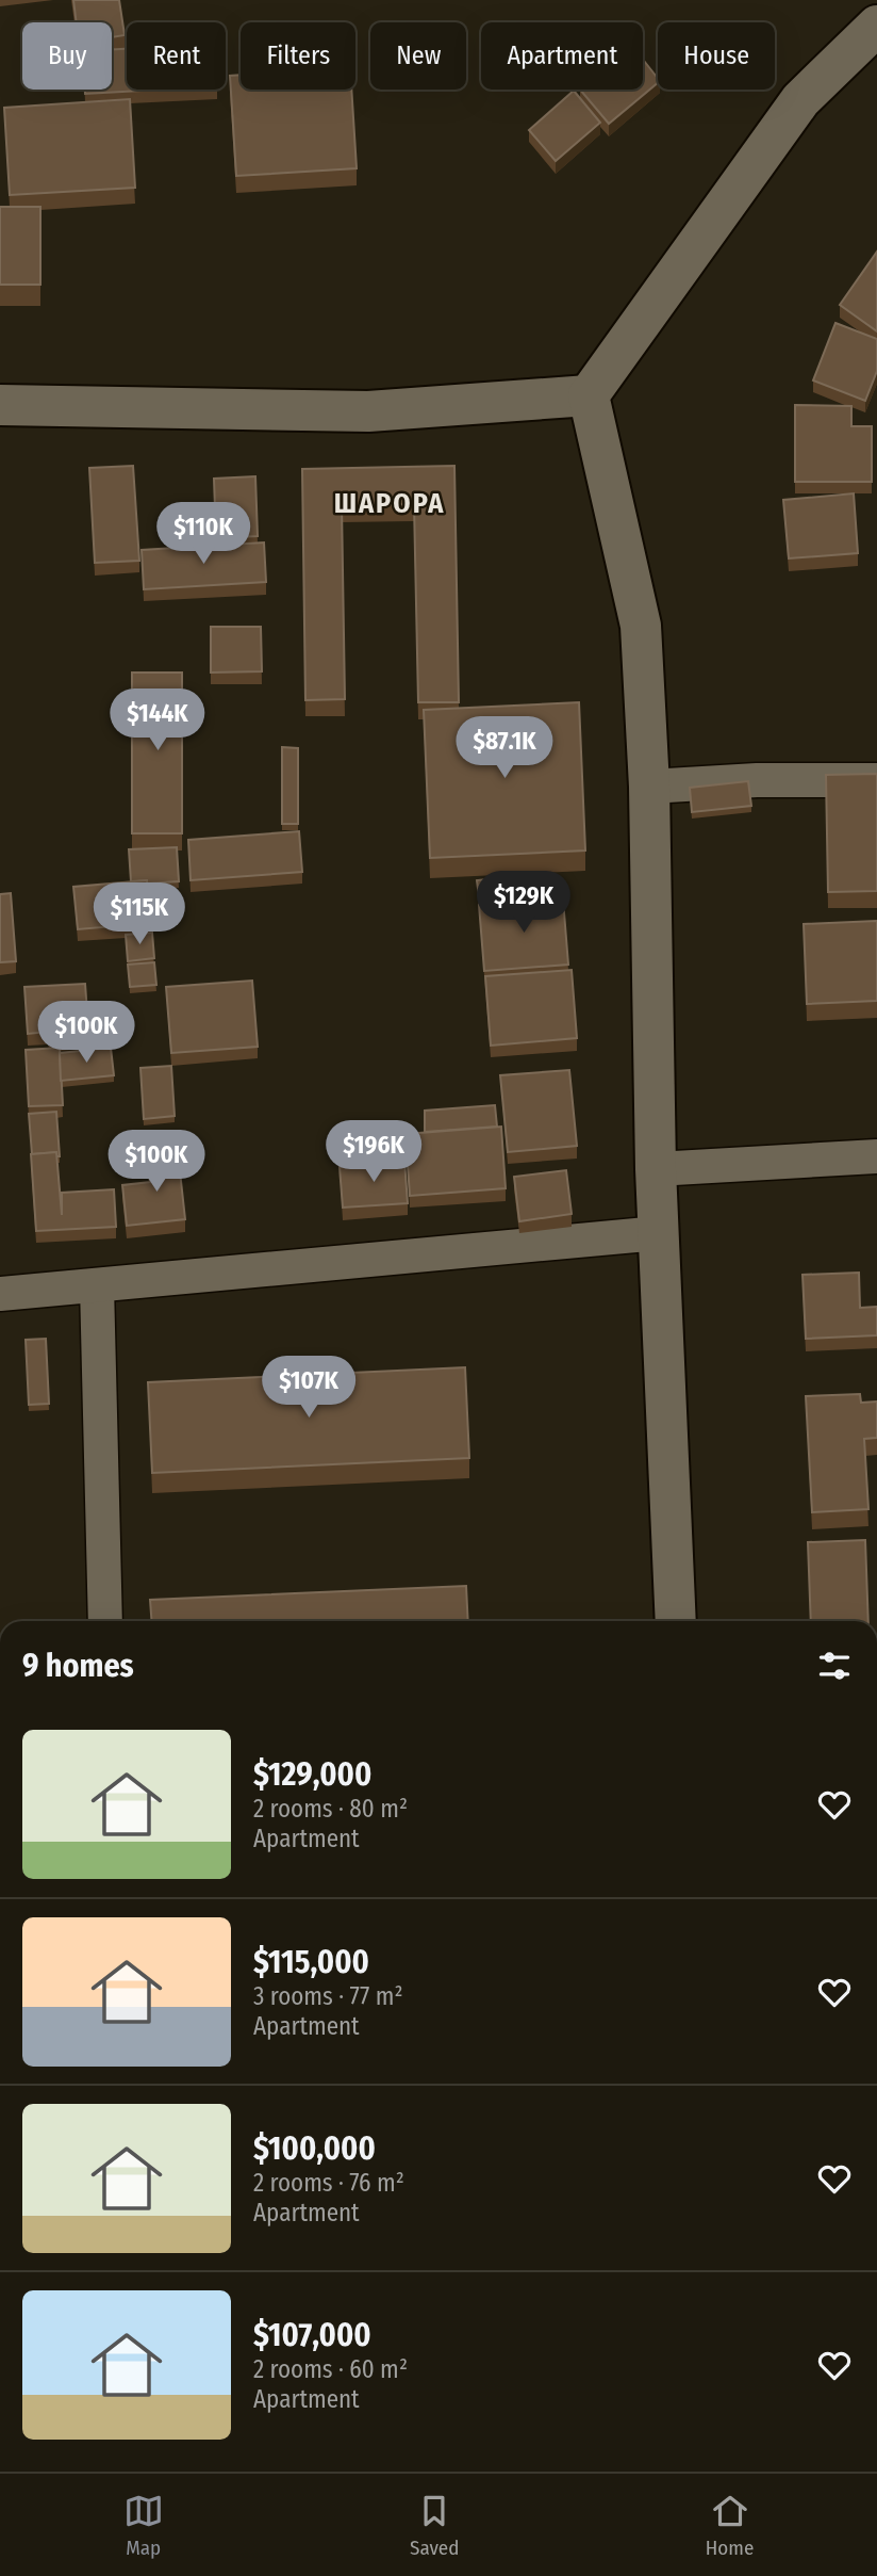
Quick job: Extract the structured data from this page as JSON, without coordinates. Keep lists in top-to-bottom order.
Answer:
{
  "districts": ["ШАРОРА"],
  "page": {
    "chip": [
      "Buy",
      "Rent",
      "Filters",
      "New",
      "Apartment",
      "House"
    ],
    "price": [
      "$110K",
      "$144K",
      "$87.1K",
      "$129K",
      "$115K",
      "$100K",
      "$196K",
      "$100K",
      "$107K"
    ],
    "heading": "9 homes",
    "list": [
      {
        "name": "$129,000",
        "note": "2 rooms · 80 m² · Apartment"
      },
      {
        "name": "$115,000",
        "note": "3 rooms · 77 m² · Apartment"
      },
      {
        "name": "$100,000",
        "note": "2 rooms · 76 m² · Apartment"
      },
      {
        "name": "$107,000",
        "note": "2 rooms · 60 m² · Apartment"
      }
    ],
    "tabs": ["Map", "Saved", "Home"]
  }
}
